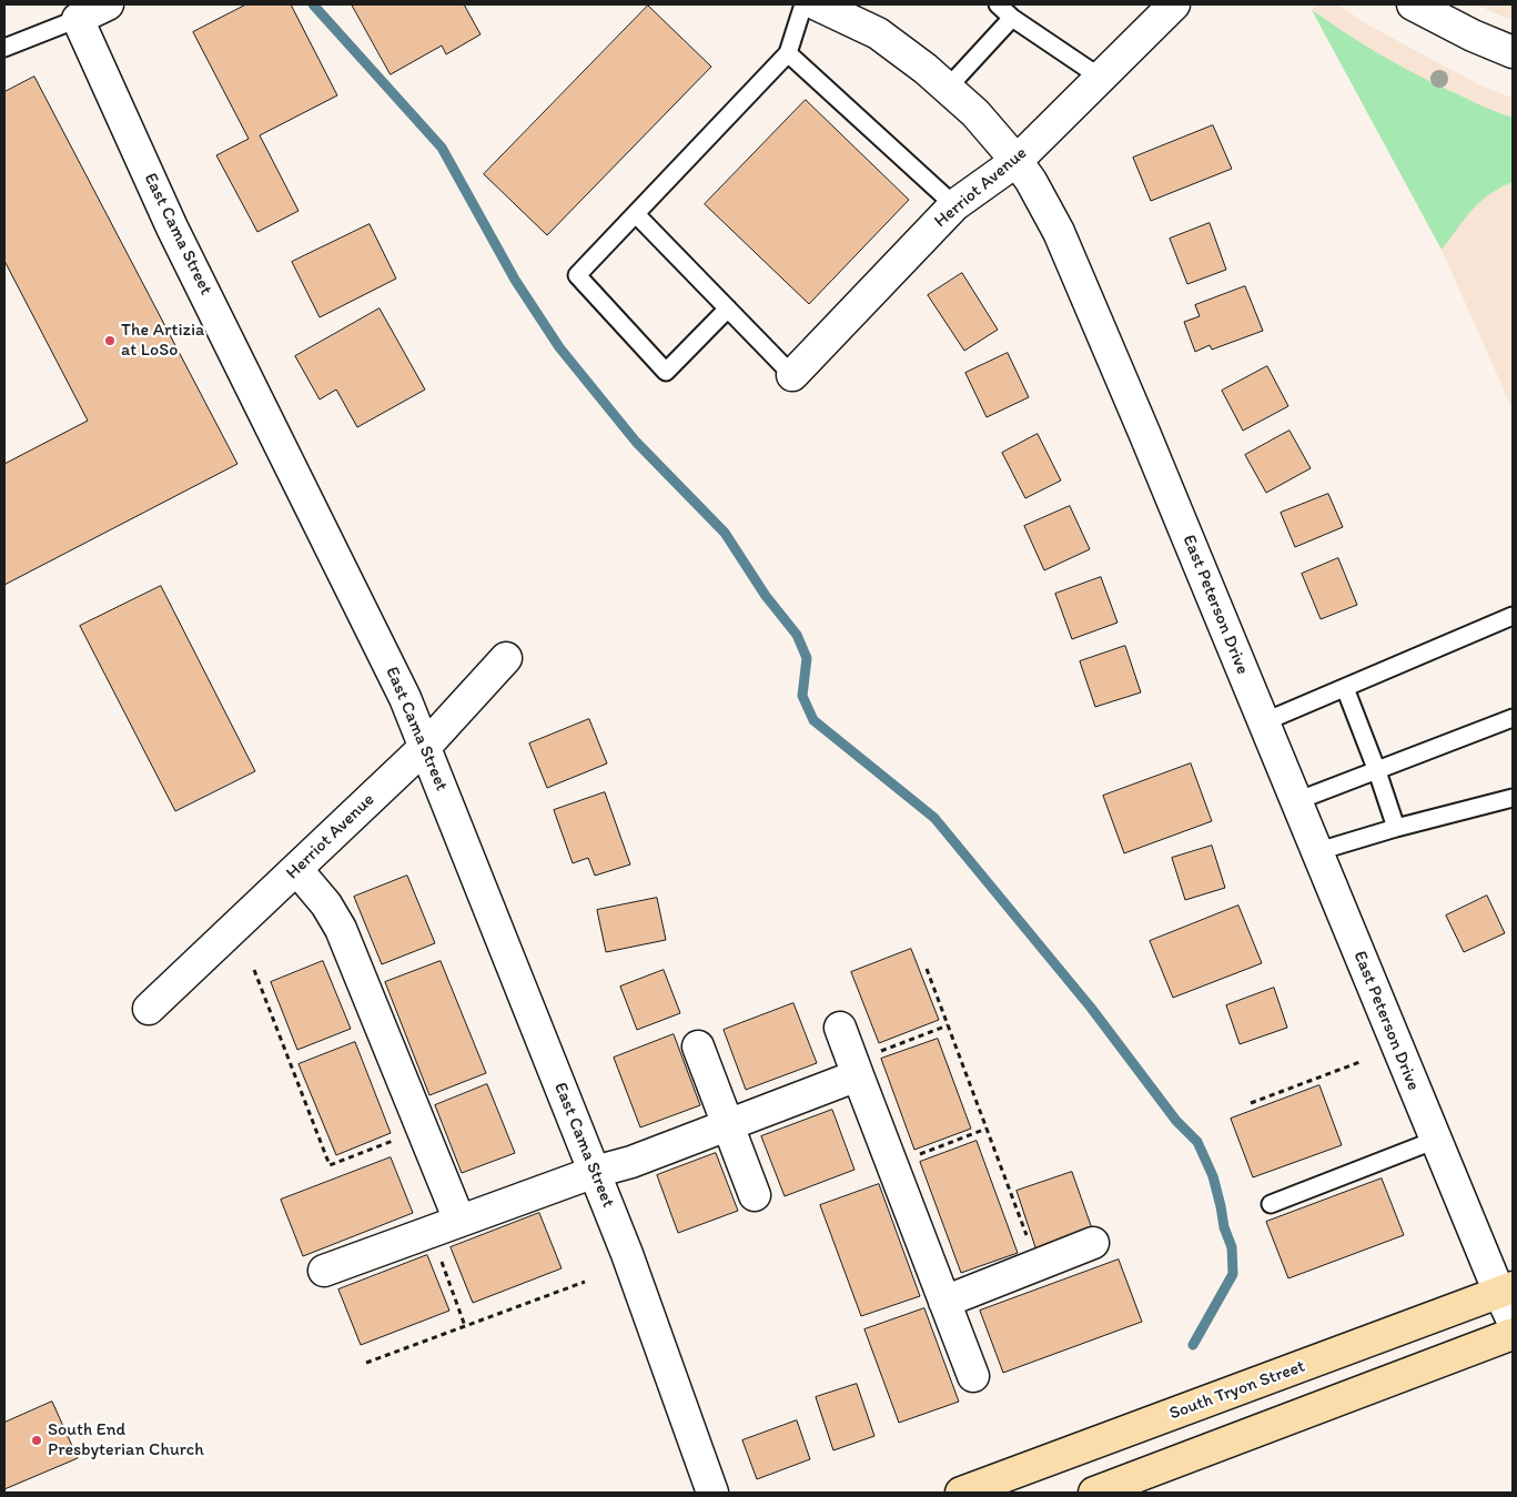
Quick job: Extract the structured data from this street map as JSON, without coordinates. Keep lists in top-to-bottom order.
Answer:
{
  "streets": {
    "main road": ["South Tryon Street"],
    "street": ["Herriot Avenue", "East Cama Street", "East Peterson Drive"]
  },
  "crossings": [
    ["Herriot Avenue", "East Cama Street"],
    ["Herriot Avenue", "East Peterson Drive"],
    ["East Peterson Drive", "South Tryon Street"]
  ],
  "places": ["The Artizia at LoSo", "South End Presbyterian Church"]
}
